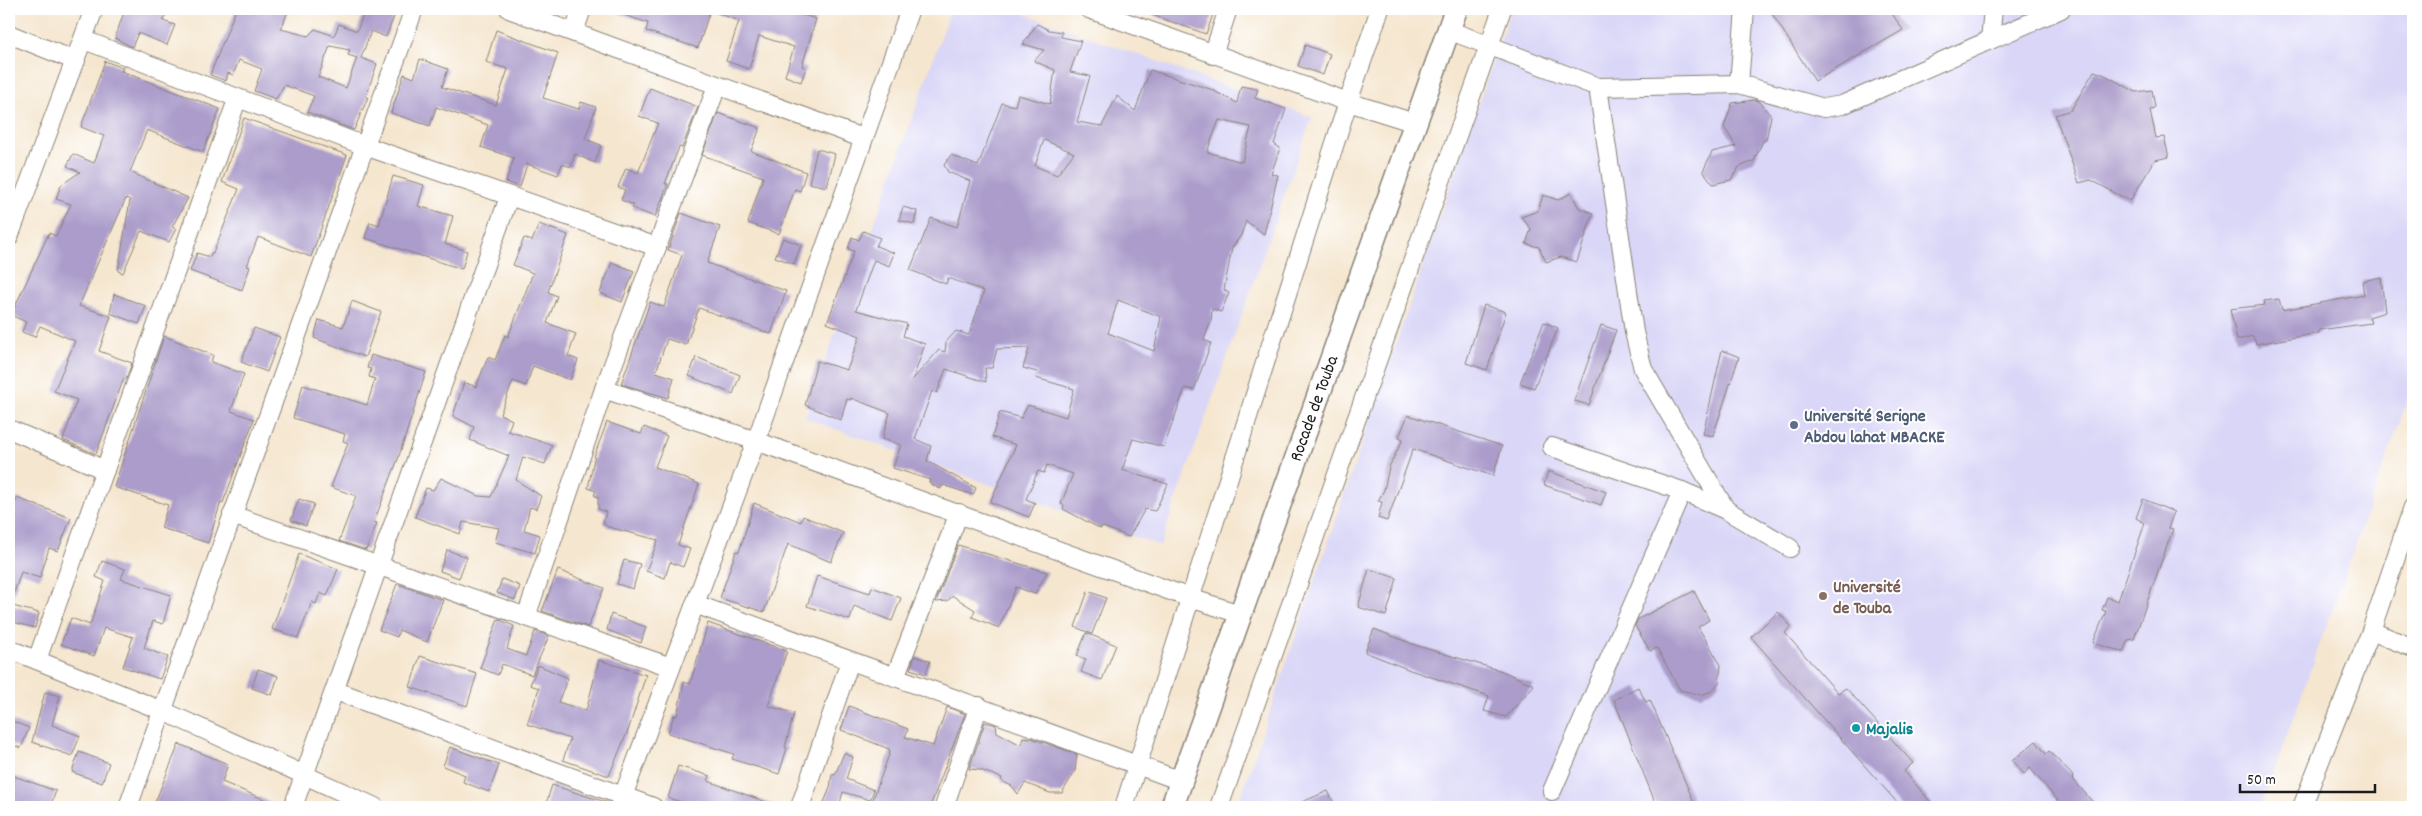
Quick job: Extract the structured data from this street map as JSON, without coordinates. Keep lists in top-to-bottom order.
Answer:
{
  "streets": {
    "main road": ["Rocade de Touba"]
  },
  "places": ["Université Serigne Abdou lahat MBACKE", "Université de Touba", "Majalis"],
  "scale_bar": "50 m"
}
